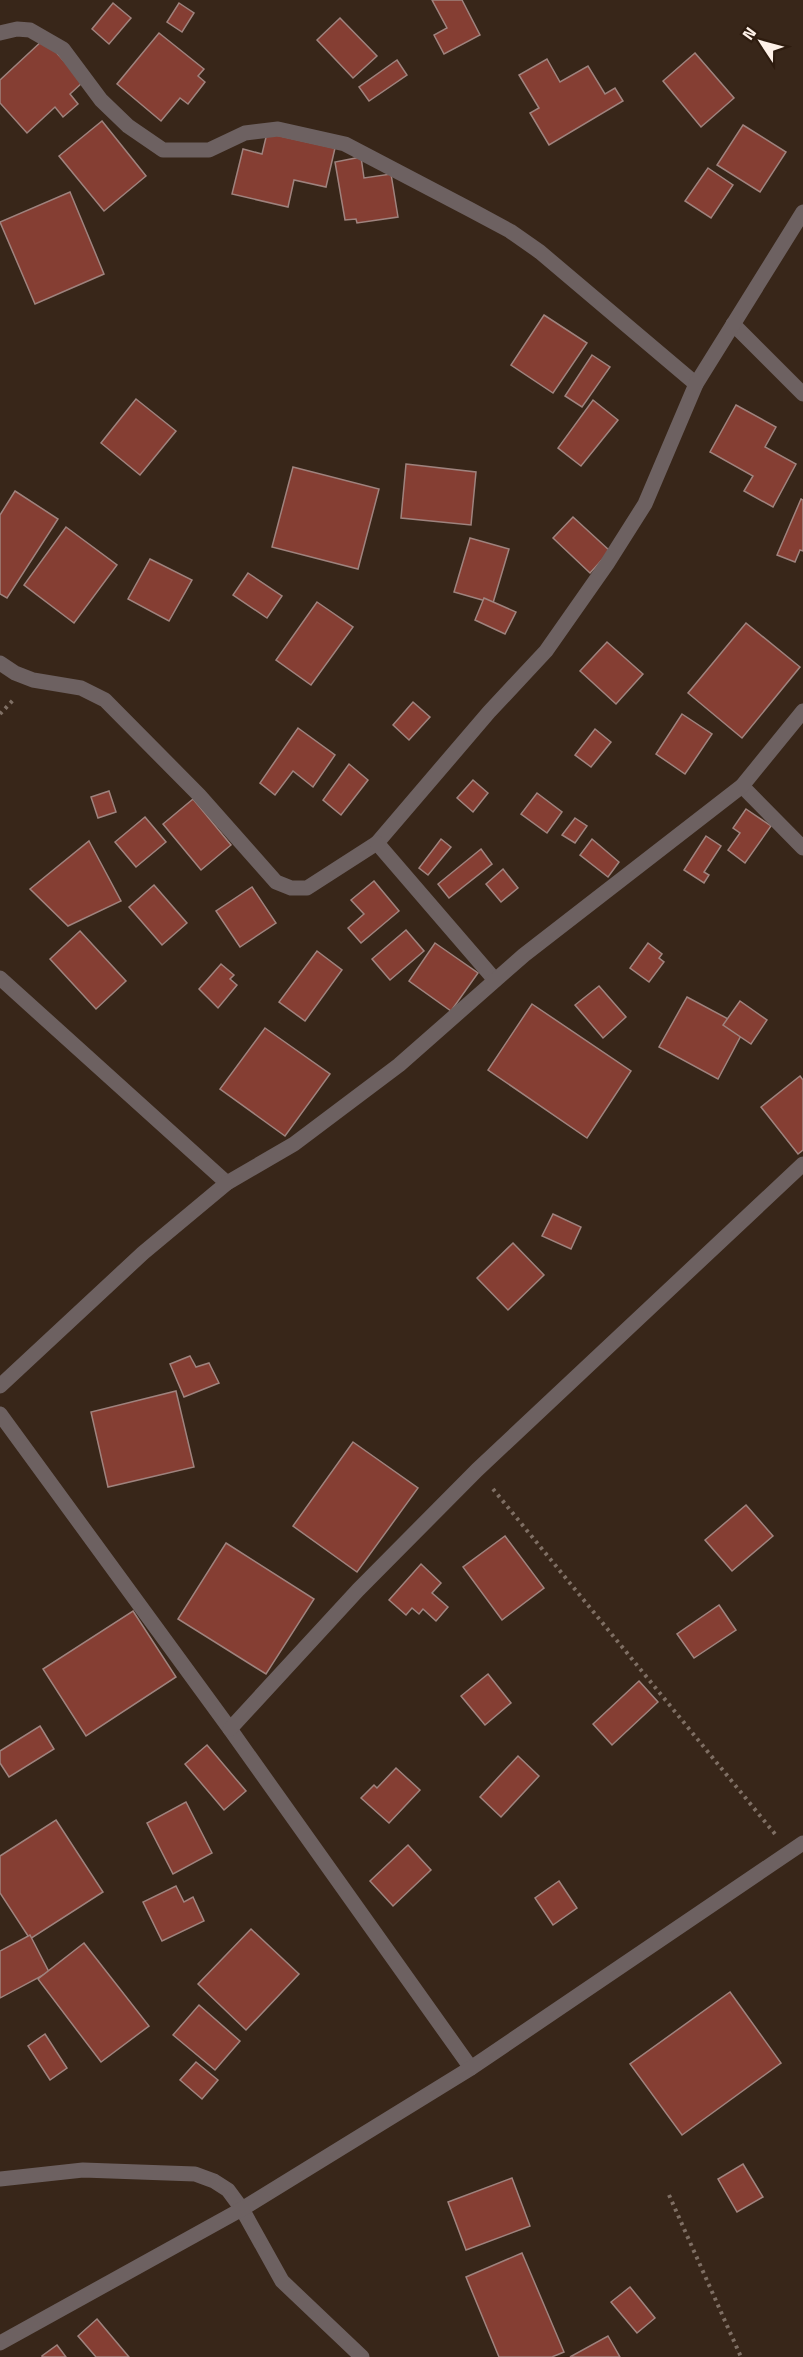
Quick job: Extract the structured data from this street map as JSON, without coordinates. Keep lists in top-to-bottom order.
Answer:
{
  "north": "top left"
}
